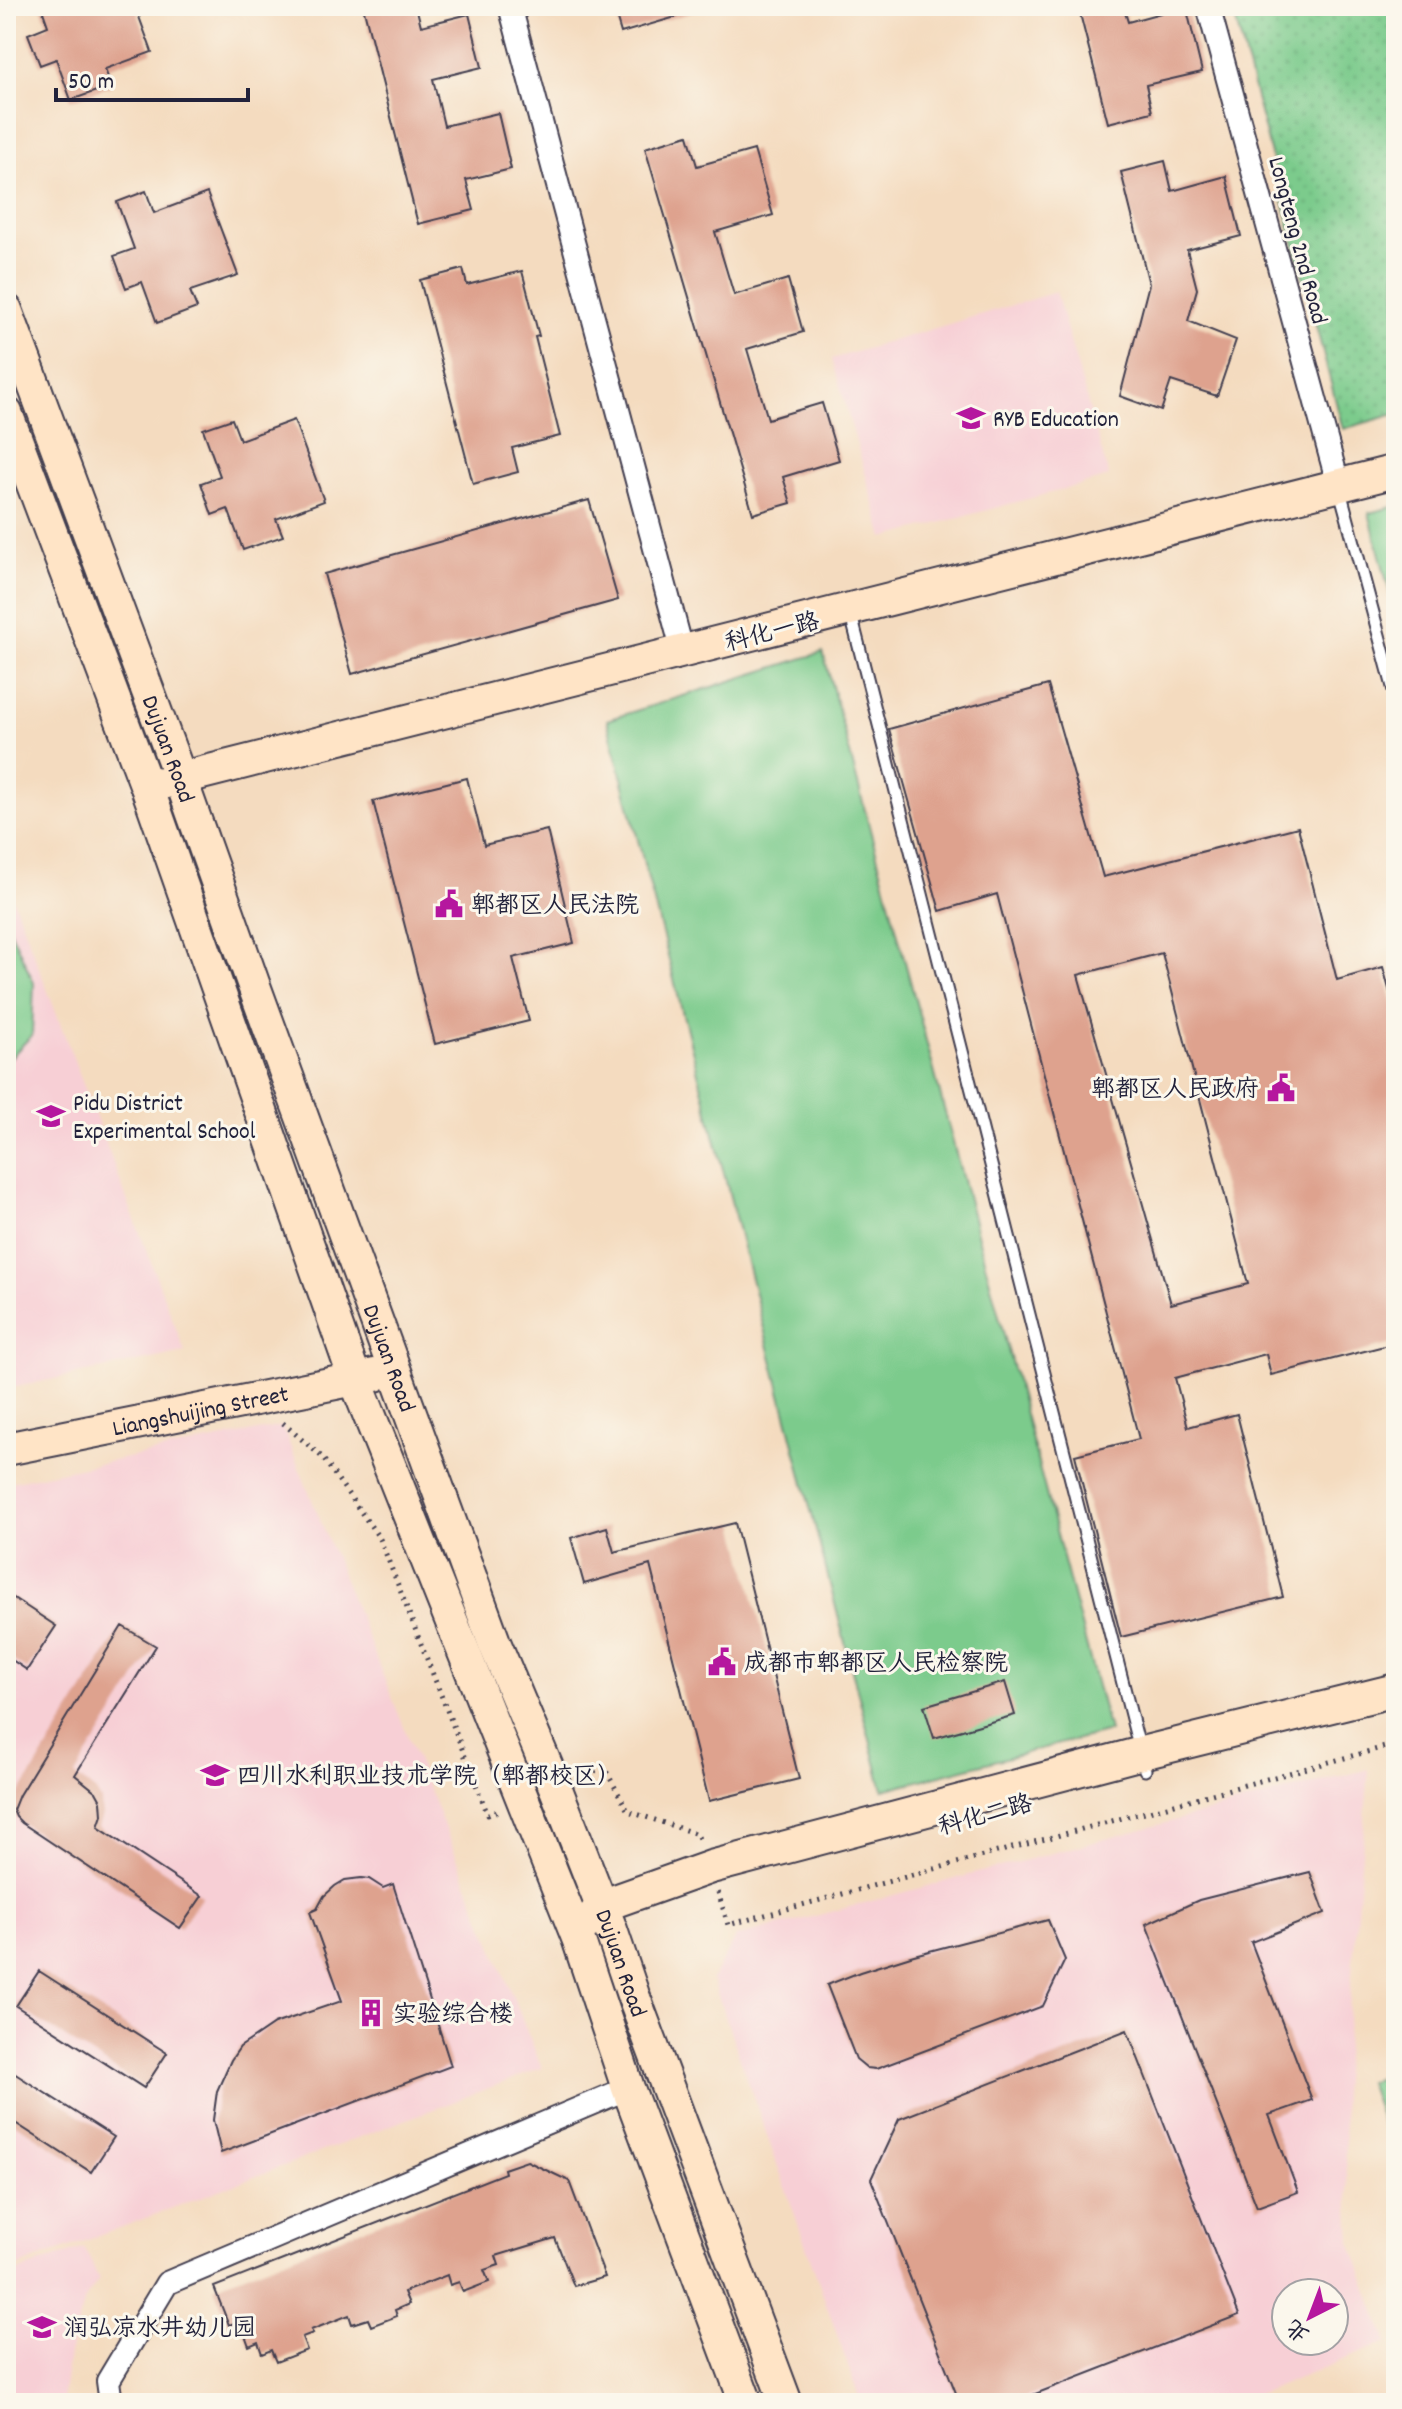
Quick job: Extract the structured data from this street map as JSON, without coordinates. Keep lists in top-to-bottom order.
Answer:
{
  "streets": {
    "main road": [
      "科化一路",
      "Dujuan Road",
      "Liangshuijing Street",
      "科化二路"
    ],
    "street": ["Longteng 2nd Road"]
  },
  "crossings": [
    ["Longteng 2nd Road", "科化一路"],
    ["科化一路", "Dujuan Road"],
    ["Dujuan Road", "Liangshuijing Street"],
    ["Dujuan Road", "科化二路"]
  ],
  "places": {
    "school or university": [
      "RYB Education",
      "Pidu District Experimental School",
      "四川水利职业技术学院（郫都校区）",
      "润弘凉水井幼儿园"
    ],
    "public building": ["郫都区人民法院", "郫都区人民政府", "成都市郫都区人民检察院"],
    "building": ["实验综合楼"]
  },
  "scale_bar": "50 m",
  "north": "bottom left"
}
